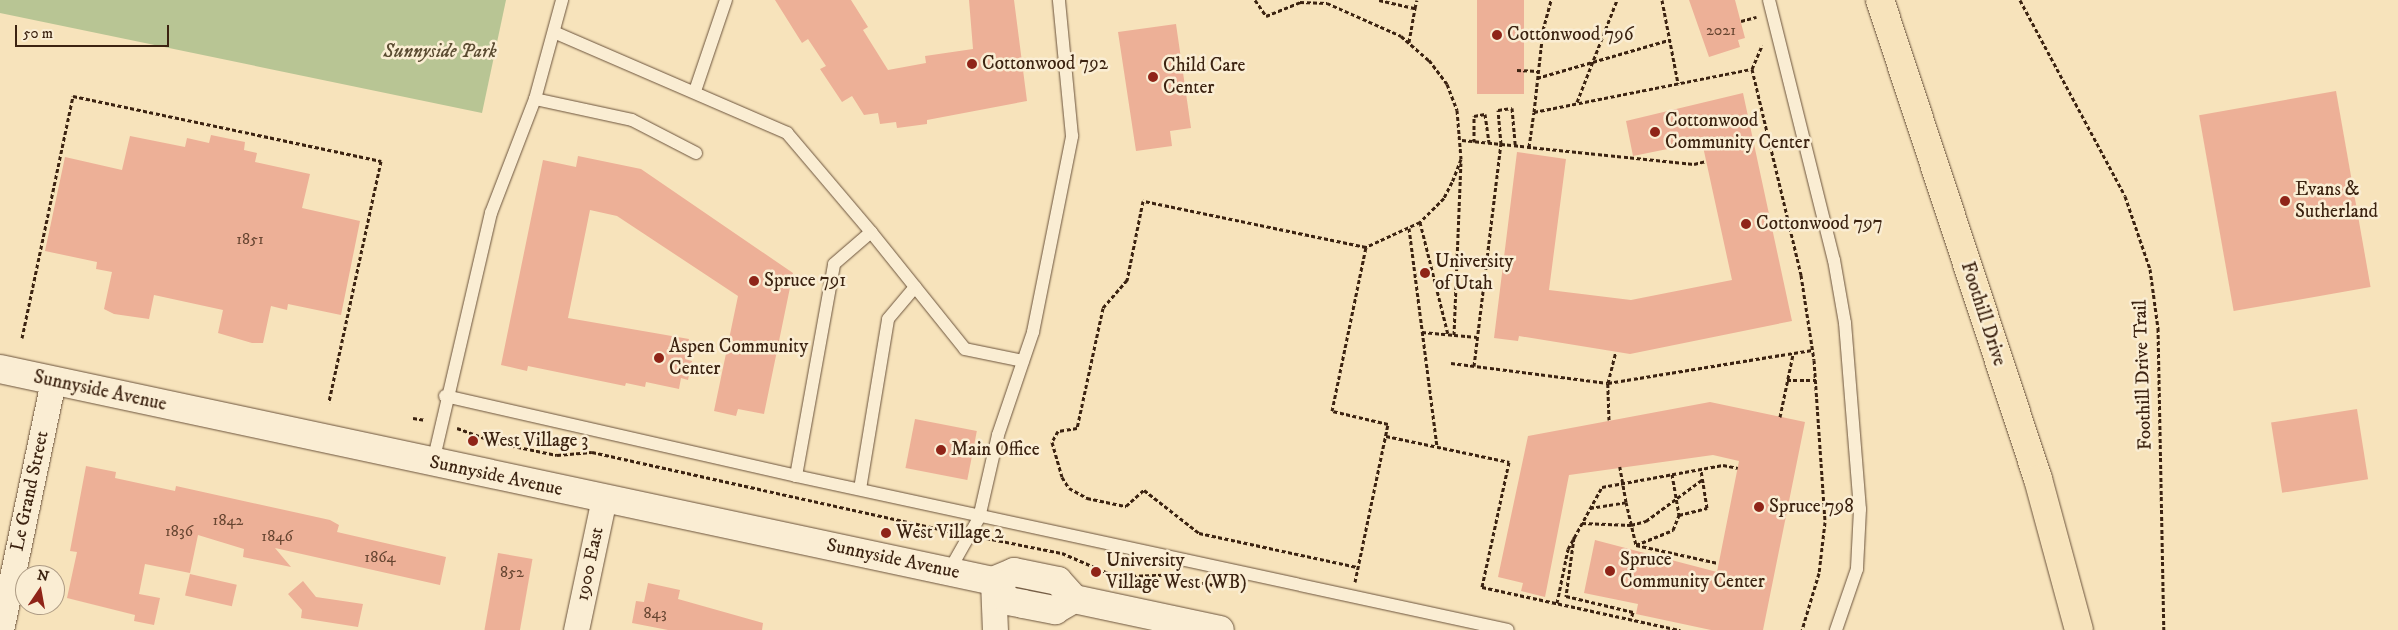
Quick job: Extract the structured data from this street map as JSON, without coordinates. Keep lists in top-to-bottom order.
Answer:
{
  "streets": {
    "main road": ["Foothill Drive", "Sunnyside Avenue"],
    "street": ["Le Grand Street", "1900 East"],
    "path": ["Foothill Drive Trail"]
  },
  "crossings": [
    ["Sunnyside Avenue", "Le Grand Street"],
    ["Sunnyside Avenue", "1900 East"]
  ],
  "parks": ["Sunnyside Park"],
  "places": [
    "Cottonwood 796",
    "Cottonwood 792",
    "Child Care Center",
    "Cottonwood Community Center",
    "Evans & Sutherland",
    "Cottonwood 797",
    "University of Utah",
    "Spruce 791",
    "Aspen Community Center",
    "West Village 3",
    "Main Office",
    "Spruce 798",
    "West Village 2",
    "Spruce Community Center",
    "University Village West (WB)"
  ],
  "house_numbers": [
    "2021",
    "1851",
    "1842",
    "1836",
    "1846",
    "1864",
    "852",
    "843"
  ],
  "scale_bar": "50 m",
  "north": "top"
}
